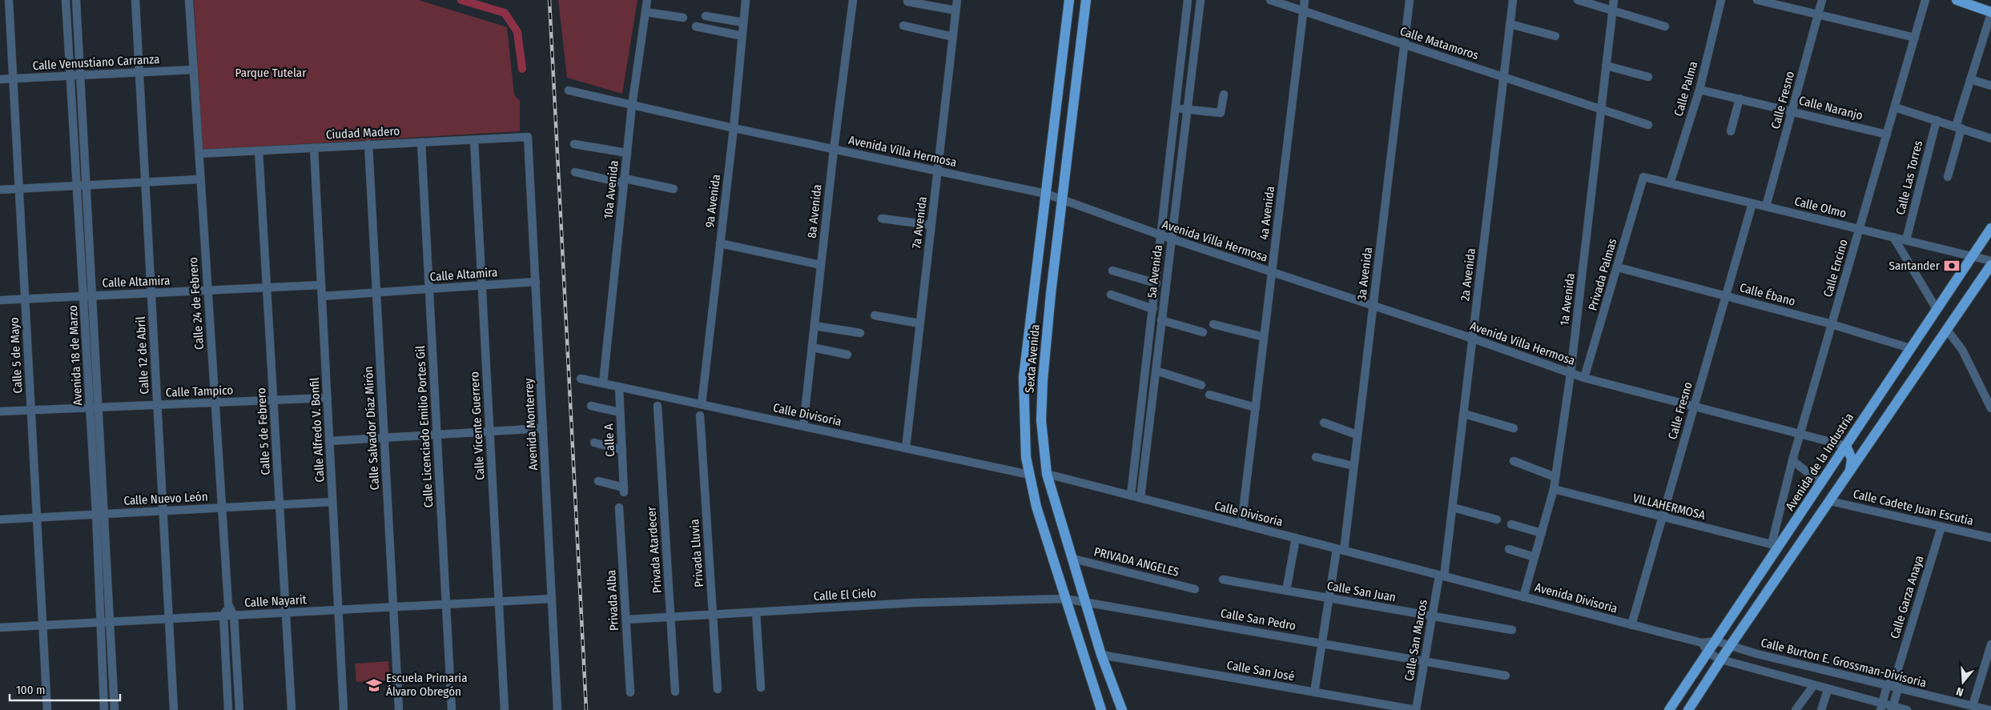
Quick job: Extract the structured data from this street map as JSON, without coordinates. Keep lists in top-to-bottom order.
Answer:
{
  "streets": {
    "main road": ["Sexta Avenida", "Avenida de la Industria"],
    "street": [
      "Calle Matamoros",
      "Calle Venustiano Carranza",
      "Calle Palma",
      "Calle Fresno",
      "Calle Naranjo",
      "Ciudad Madero",
      "Avenida Villa Hermosa",
      "Calle Las Torres",
      "10a Avenida",
      "9a Avenida",
      "Calle Olmo",
      "8a Avenida",
      "4a Avenida",
      "7a Avenida",
      "Calle Encino",
      "5a Avenida",
      "3a Avenida",
      "Calle Altamira",
      "2a Avenida",
      "Privada Palmas",
      "Calle Ébano",
      "1a Avenida",
      "Calle 24 de Febrero",
      "Calle 5 de Mayo",
      "Avenida 18 de Marzo",
      "Calle 12 de Abril",
      "Calle Tampico",
      "Calle Divisoria",
      "Avenida Monterrey",
      "Calle Vicente Guerrero",
      "Calle Licenciado Emilio Portes Gil",
      "Calle Salvador Díaz Mirón",
      "Calle Alfredo V. Bonfil",
      "Calle 5 de Febrero",
      "Calle A",
      "Calle Nuevo León",
      "VILLAHERMOSA",
      "Calle Cadete Juan Escutia",
      "Privada Atardecer",
      "Privada Lluvia",
      "PRIVADA ANGELES",
      "Calle San Juan",
      "Calle El Cielo",
      "Calle Garza Anaya",
      "Avenida Divisoria",
      "Privada Alba",
      "Calle Nayarit",
      "Calle San Pedro",
      "Calle San Marcos",
      "Calle Burton E. Grossman-Divisoria",
      "Calle San José"
    ]
  },
  "crossings": [
    ["Calle Matamoros", "4a Avenida"],
    ["Calle Matamoros", "3a Avenida"],
    ["Calle Matamoros", "2a Avenida"],
    ["Calle Matamoros", "1a Avenida"],
    ["Calle Venustiano Carranza", "Calle 24 de Febrero"],
    ["Calle Venustiano Carranza", "Calle 5 de Mayo"],
    ["Calle Venustiano Carranza", "Avenida 18 de Marzo"],
    ["Calle Venustiano Carranza", "Calle 12 de Abril"],
    ["Calle Palma", "Calle Naranjo"],
    ["Calle Palma", "Calle Olmo"],
    ["Calle Fresno", "Calle Naranjo"],
    ["Calle Fresno", "Avenida Villa Hermosa"],
    ["Calle Fresno", "Calle Olmo"],
    ["Calle Fresno", "Calle Ébano"],
    ["Calle Fresno", "VILLAHERMOSA"],
    ["Calle Fresno", "Avenida Divisoria"],
    ["Calle Naranjo", "Calle Encino"],
    ["Ciudad Madero", "Calle 24 de Febrero"],
    ["Ciudad Madero", "Avenida Monterrey"],
    ["Ciudad Madero", "Calle Vicente Guerrero"],
    ["Ciudad Madero", "Calle Licenciado Emilio Portes Gil"],
    ["Ciudad Madero", "Calle Salvador Díaz Mirón"],
    ["Ciudad Madero", "Calle Alfredo V. Bonfil"],
    ["Ciudad Madero", "Calle 5 de Febrero"],
    ["Avenida Villa Hermosa", "10a Avenida"],
    ["Avenida Villa Hermosa", "9a Avenida"],
    ["Avenida Villa Hermosa", "8a Avenida"],
    ["Avenida Villa Hermosa", "4a Avenida"],
    ["Avenida Villa Hermosa", "7a Avenida"],
    ["Avenida Villa Hermosa", "Calle Encino"],
    ["Avenida Villa Hermosa", "5a Avenida"],
    ["Avenida Villa Hermosa", "3a Avenida"],
    ["Avenida Villa Hermosa", "2a Avenida"],
    ["Avenida Villa Hermosa", "Privada Palmas"],
    ["Avenida Villa Hermosa", "1a Avenida"],
    ["Avenida Villa Hermosa", "Sexta Avenida"],
    ["Avenida Villa Hermosa", "Avenida de la Industria"],
    ["Calle Las Torres", "Calle Olmo"],
    ["10a Avenida", "Calle Divisoria"],
    ["9a Avenida", "Calle Divisoria"],
    ["Calle Olmo", "Calle Encino"],
    ["Calle Olmo", "Privada Palmas"],
    ["Calle Olmo", "Avenida de la Industria"],
    ["8a Avenida", "Calle Divisoria"],
    ["4a Avenida", "Calle Divisoria"],
    ["7a Avenida", "Calle Divisoria"],
    ["Calle Encino", "Calle Ébano"],
    ["Calle Encino", "Avenida de la Industria"],
    ["Calle Encino", "VILLAHERMOSA"],
    ["5a Avenida", "Calle Divisoria"],
    ["3a Avenida", "Calle Divisoria"],
    ["3a Avenida", "Calle San Juan"],
    ["3a Avenida", "Calle San Pedro"],
    ["3a Avenida", "Calle San José"],
    ["Calle Altamira", "Calle 24 de Febrero"],
    ["Calle Altamira", "Calle 5 de Mayo"],
    ["Calle Altamira", "Avenida 18 de Marzo"],
    ["Calle Altamira", "Calle 12 de Abril"],
    ["Calle Altamira", "Avenida Monterrey"],
    ["Calle Altamira", "Calle Vicente Guerrero"],
    ["Calle Altamira", "Calle Licenciado Emilio Portes Gil"],
    ["Calle Altamira", "Calle Salvador Díaz Mirón"],
    ["Calle Altamira", "Calle Alfredo V. Bonfil"],
    ["Calle Altamira", "Calle 5 de Febrero"],
    ["2a Avenida", "Calle Divisoria"],
    ["2a Avenida", "Avenida Divisoria"],
    ["2a Avenida", "Calle San Marcos"],
    ["Privada Palmas", "Calle Ébano"],
    ["Calle Ébano", "Avenida de la Industria"],
    ["1a Avenida", "VILLAHERMOSA"],
    ["1a Avenida", "Avenida Divisoria"],
    ["Calle 24 de Febrero", "Calle Tampico"],
    ["Calle 24 de Febrero", "Calle Nuevo León"],
    ["Calle 24 de Febrero", "Calle Nayarit"],
    ["Calle 5 de Mayo", "Calle Tampico"],
    ["Calle 5 de Mayo", "Calle Nuevo León"],
    ["Calle 5 de Mayo", "Calle Nayarit"],
    ["Avenida 18 de Marzo", "Calle Tampico"],
    ["Avenida 18 de Marzo", "Calle Nuevo León"],
    ["Avenida 18 de Marzo", "Calle Nayarit"],
    ["Calle 12 de Abril", "Calle Tampico"],
    ["Calle 12 de Abril", "Calle Nuevo León"],
    ["Calle 12 de Abril", "Calle Nayarit"],
    ["Sexta Avenida", "Calle Divisoria"],
    ["Sexta Avenida", "PRIVADA ANGELES"],
    ["Sexta Avenida", "Calle El Cielo"],
    ["Sexta Avenida", "Calle San Pedro"],
    ["Sexta Avenida", "Calle San José"],
    ["Calle Tampico", "Calle Alfredo V. Bonfil"],
    ["Calle Tampico", "Calle 5 de Febrero"],
    ["Calle Divisoria", "Calle A"],
    ["Calle Divisoria", "Avenida Divisoria"],
    ["Calle Divisoria", "Calle San Marcos"],
    ["Avenida Monterrey", "Calle Nayarit"],
    ["Calle Vicente Guerrero", "Calle Nayarit"],
    ["Calle Licenciado Emilio Portes Gil", "Calle Nayarit"],
    ["Calle Salvador Díaz Mirón", "Calle Nayarit"],
    ["Calle Alfredo V. Bonfil", "Calle Nuevo León"],
    ["Calle Alfredo V. Bonfil", "Calle Nayarit"],
    ["Calle 5 de Febrero", "Calle Nuevo León"],
    ["Calle 5 de Febrero", "Calle Nayarit"],
    ["Avenida de la Industria", "VILLAHERMOSA"],
    ["Avenida de la Industria", "Avenida Divisoria"],
    ["Avenida de la Industria", "Calle Burton E. Grossman-Divisoria"],
    ["Calle Cadete Juan Escutia", "Calle Garza Anaya"],
    ["Privada Atardecer", "Calle El Cielo"],
    ["Privada Lluvia", "Calle El Cielo"],
    ["Calle San Juan", "Calle San Marcos"],
    ["Calle El Cielo", "Privada Alba"],
    ["Calle El Cielo", "Calle San Pedro"],
    ["Calle Garza Anaya", "Calle Burton E. Grossman-Divisoria"],
    ["Avenida Divisoria", "Calle San Marcos"],
    ["Avenida Divisoria", "Calle Burton E. Grossman-Divisoria"],
    ["Calle San Pedro", "Calle San Marcos"],
    ["Calle San Marcos", "Calle San José"]
  ],
  "parks": ["Parque Tutelar"],
  "places": {
    "bank": ["Santander"],
    "school or university": ["Escuela Primaria Álvaro Obregón"]
  },
  "scale_bar": "100 m",
  "north": "bottom"
}
